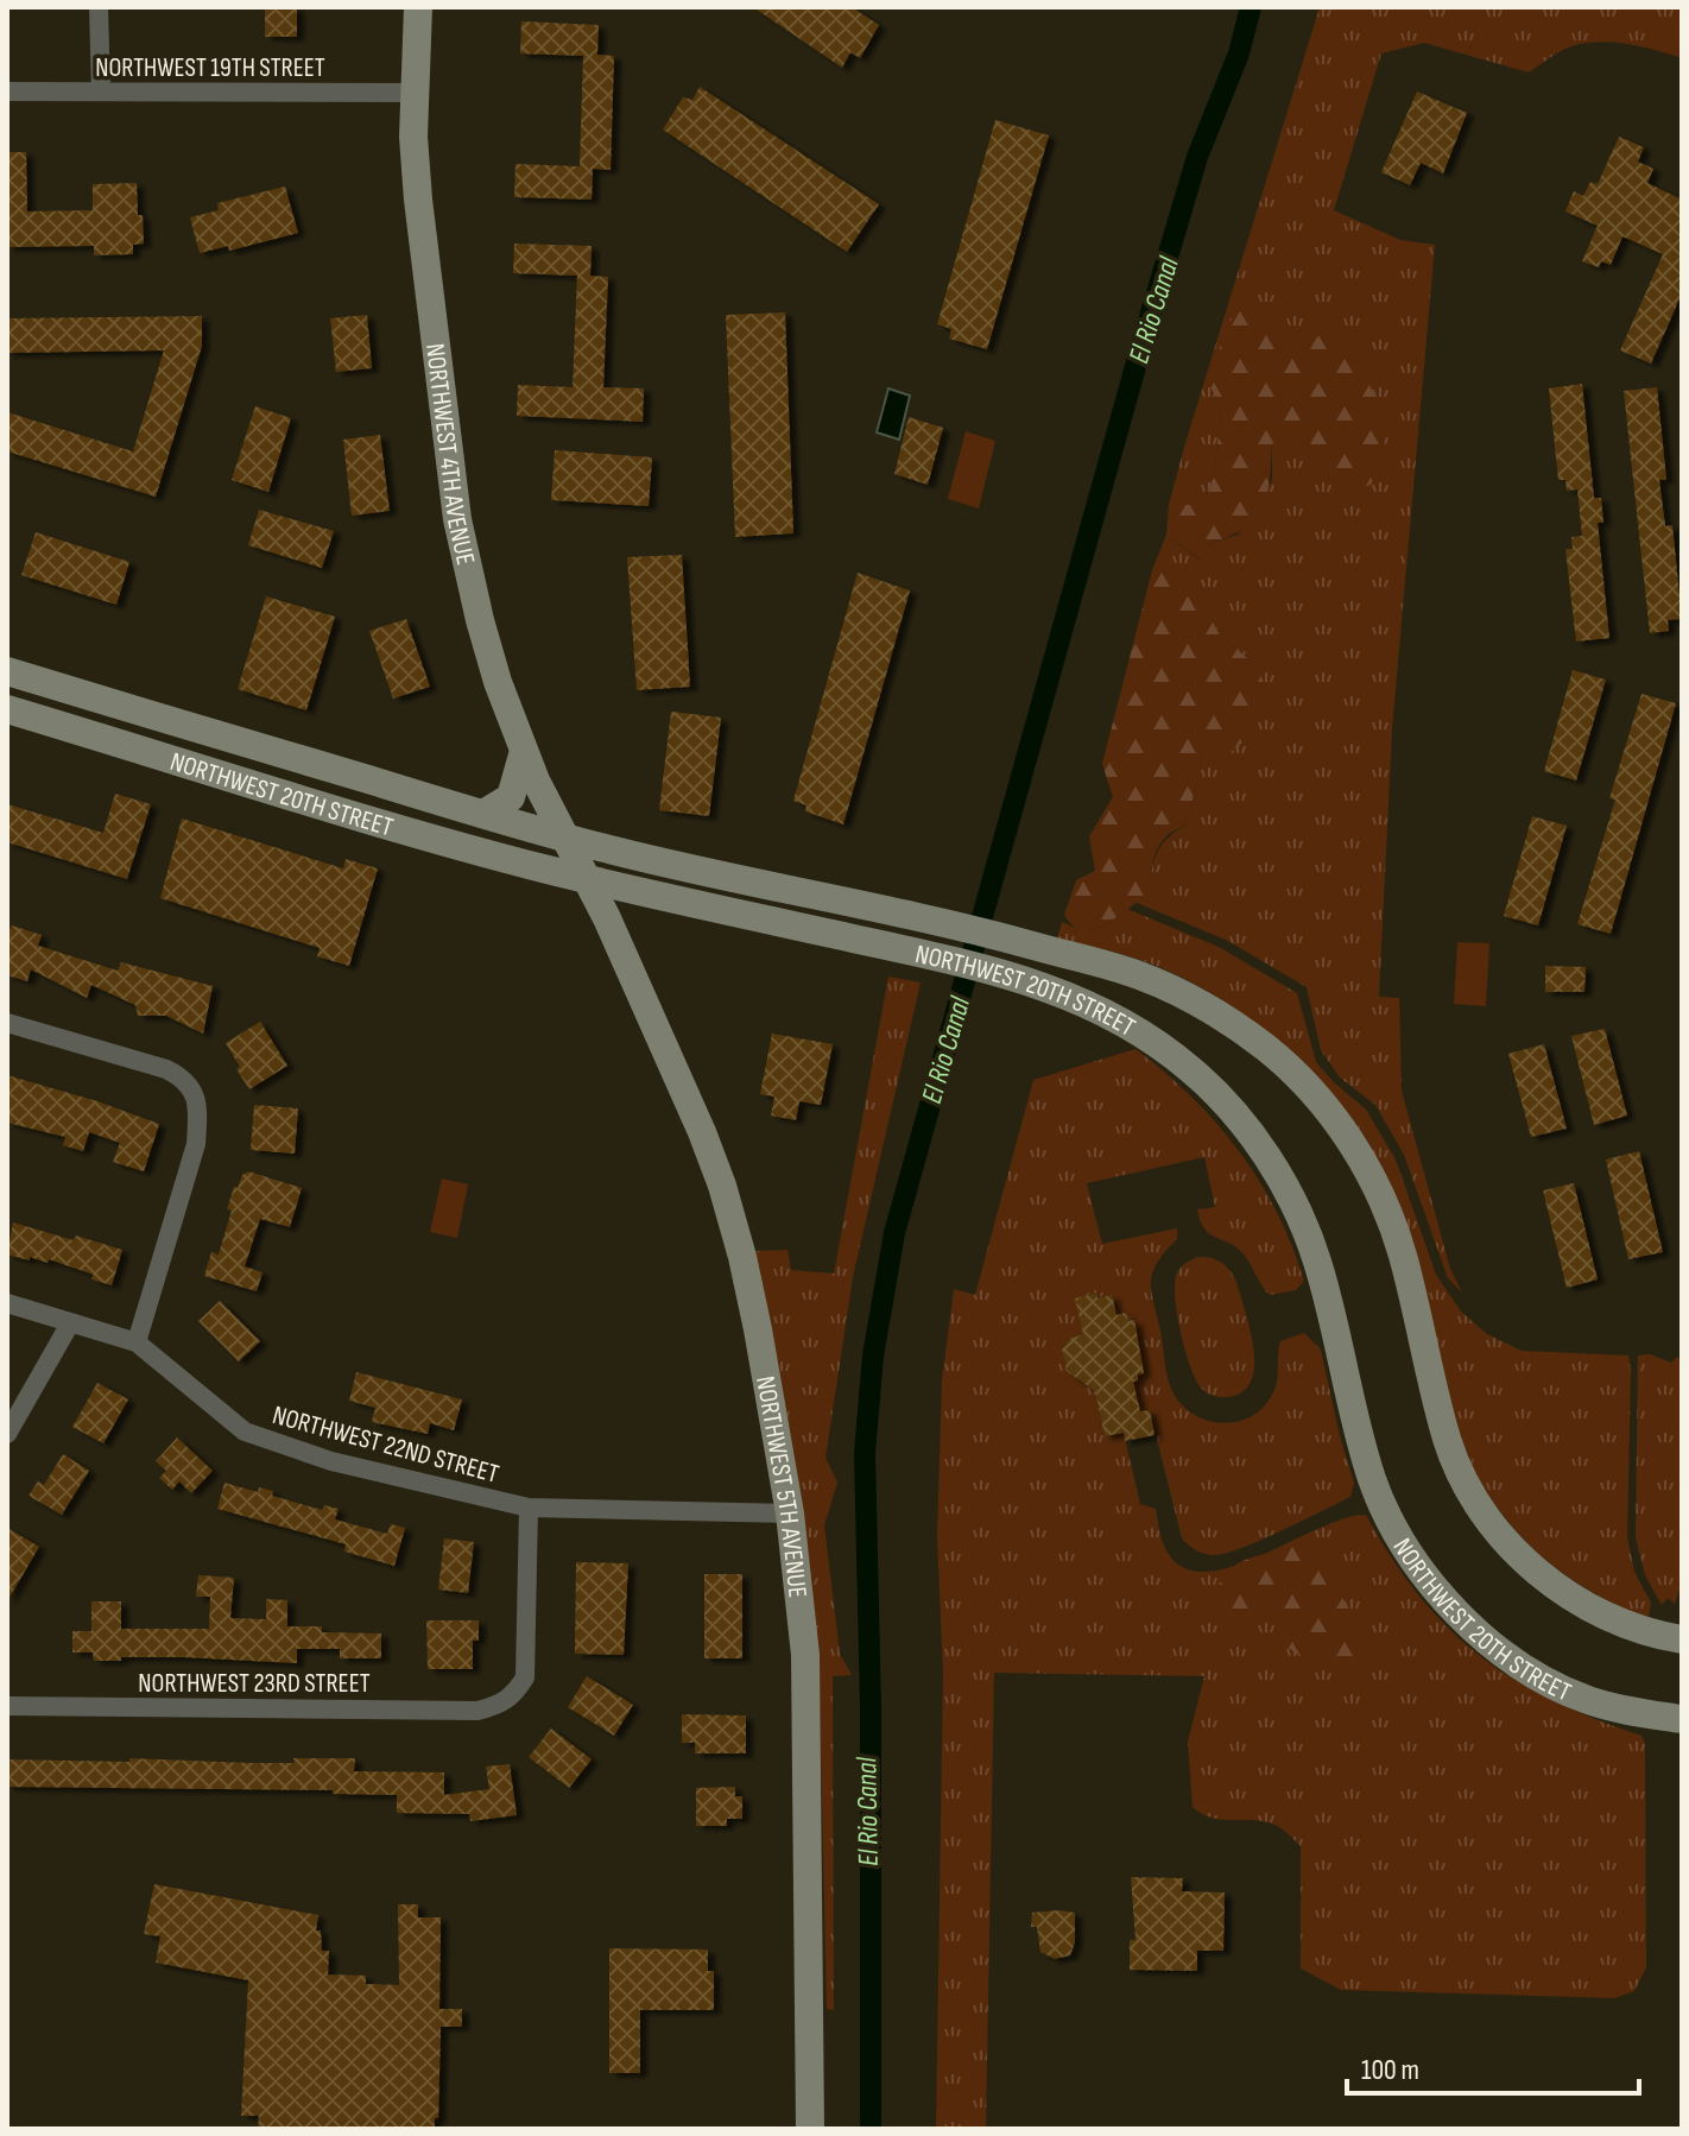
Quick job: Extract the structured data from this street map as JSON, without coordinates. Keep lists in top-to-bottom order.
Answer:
{
  "streets": {
    "street": [
      "NORTHWEST 19TH STREET",
      "NORTHWEST 4TH AVENUE",
      "NORTHWEST 20TH STREET",
      "NORTHWEST 22ND STREET",
      "NORTHWEST 5TH AVENUE",
      "NORTHWEST 23RD STREET"
    ]
  },
  "crossings": [
    ["NORTHWEST 19TH STREET", "NORTHWEST 4TH AVENUE"],
    ["NORTHWEST 4TH AVENUE", "NORTHWEST 20TH STREET"],
    ["NORTHWEST 4TH AVENUE", "NORTHWEST 5TH AVENUE"],
    ["NORTHWEST 20TH STREET", "NORTHWEST 5TH AVENUE"],
    ["NORTHWEST 22ND STREET", "NORTHWEST 5TH AVENUE"],
    ["NORTHWEST 22ND STREET", "NORTHWEST 23RD STREET"]
  ],
  "water": ["El Rio Canal"],
  "scale_bar": "100 m"
}
